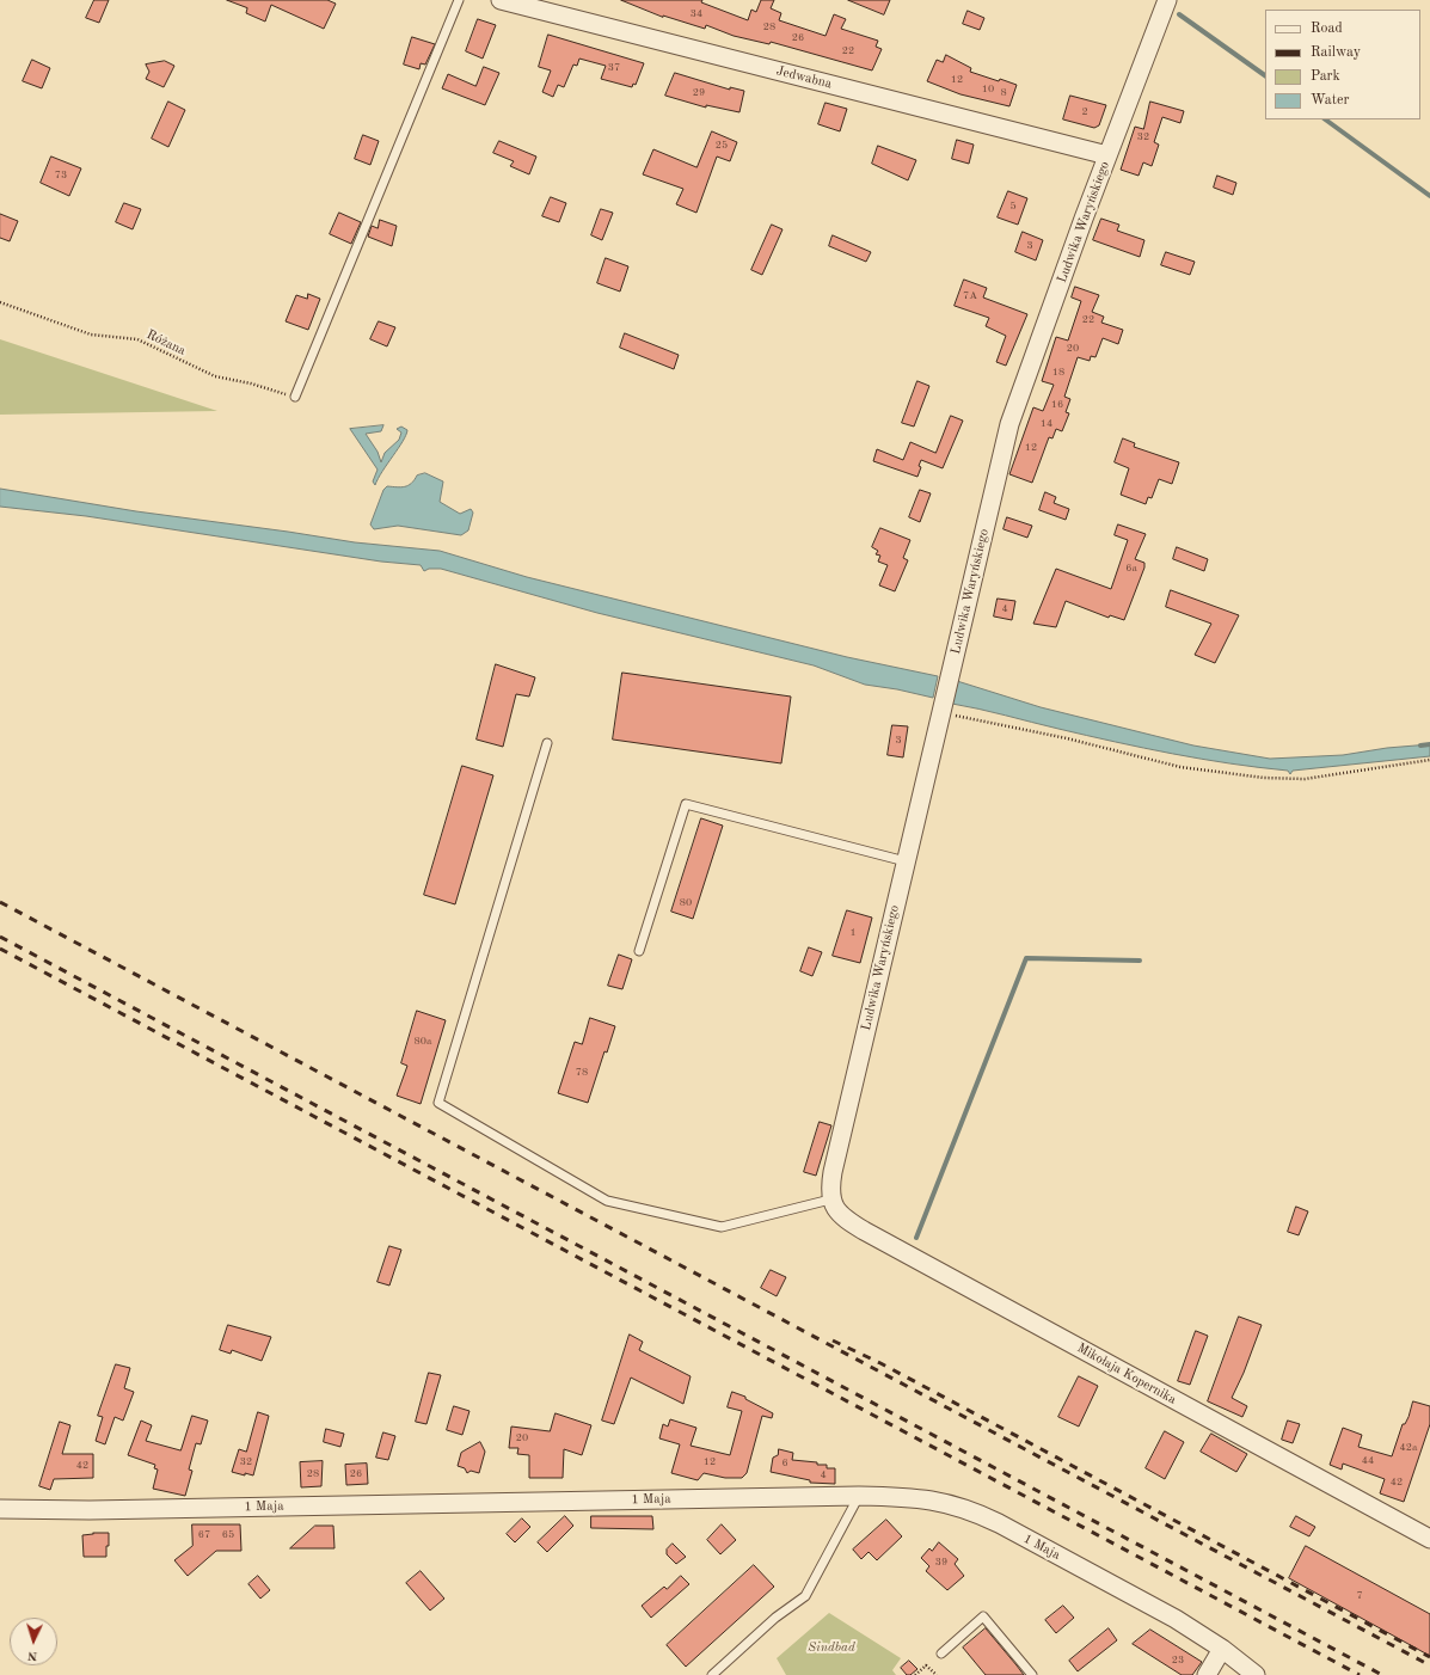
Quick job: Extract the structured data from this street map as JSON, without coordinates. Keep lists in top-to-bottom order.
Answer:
{
  "streets": {
    "street": [
      "Jedwabna",
      "Ludwika Waryńskiego",
      "Mikołaja Kopernika",
      "1 Maja"
    ],
    "path": ["Różana"]
  },
  "crossings": [
    ["Jedwabna", "Ludwika Waryńskiego"],
    ["Ludwika Waryńskiego", "Mikołaja Kopernika"]
  ],
  "parks": ["Sindbad"],
  "house_numbers": [
    "34",
    "28",
    "26",
    "22",
    "37",
    "12",
    "10",
    "29",
    "8",
    "2",
    "32",
    "25",
    "73",
    "5",
    "3",
    "7A",
    "22",
    "20",
    "18",
    "16",
    "14",
    "12",
    "6a",
    "4",
    "3",
    "80",
    "1",
    "80a",
    "78",
    "20",
    "42a",
    "44",
    "32",
    "12",
    "6",
    "42",
    "28",
    "26",
    "4",
    "42",
    "67",
    "65",
    "39",
    "7",
    "23"
  ],
  "legend": [
    "Road",
    "Railway",
    "Park",
    "Water"
  ],
  "north": "bottom"
}
